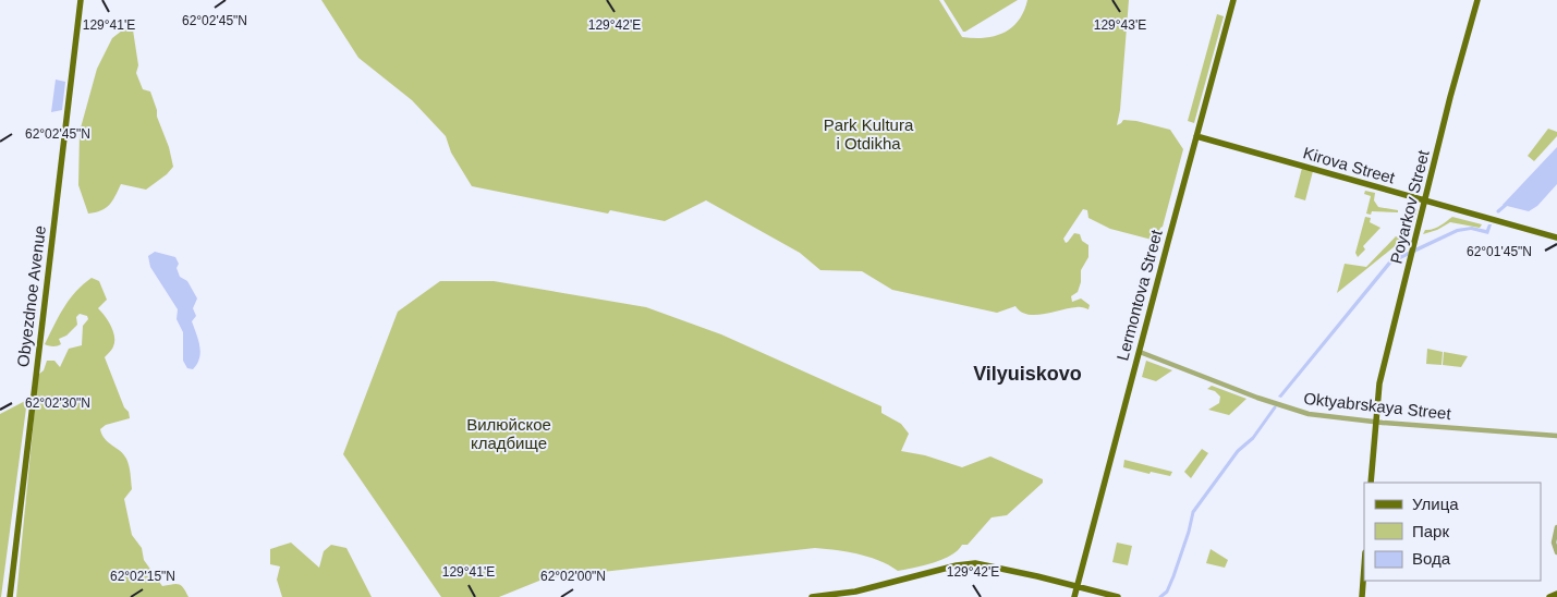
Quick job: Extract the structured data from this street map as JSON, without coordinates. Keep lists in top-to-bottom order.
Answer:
{
  "streets": {
    "main road": [
      "Kirova Street",
      "Poyarkov Street",
      "Lermontova Street",
      "Obyezdnoe Avenue"
    ],
    "street": ["Oktyabrskaya Street"]
  },
  "crossings": [
    ["Kirova Street", "Poyarkov Street"],
    ["Kirova Street", "Lermontova Street"],
    ["Poyarkov Street", "Oktyabrskaya Street"],
    ["Lermontova Street", "Oktyabrskaya Street"]
  ],
  "districts": ["Vilyuiskovo"],
  "parks": ["Park Kultura i Otdikha", "Вилюйское кладбище"],
  "legend": ["Улица", "Парк", "Вода"],
  "coordinates": [
    "62°02'45\"N",
    "129°41'E",
    "129°42'E",
    "129°43'E",
    "62°01'45\"N",
    "62°02'30\"N",
    "62°02'15\"N",
    "62°02'00\"N"
  ]
}
